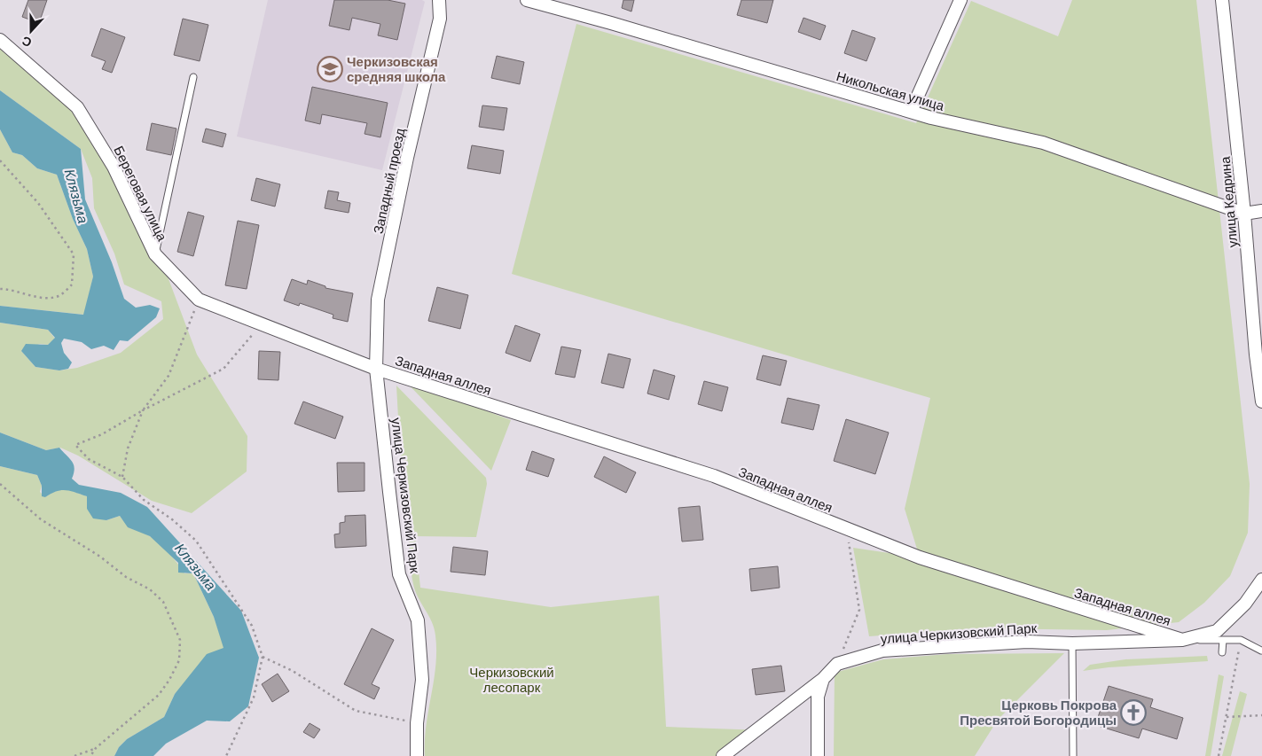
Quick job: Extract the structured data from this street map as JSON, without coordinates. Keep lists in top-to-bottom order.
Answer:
{
  "streets": {
    "street": [
      "Никольская улица",
      "Западный проезд",
      "Береговая улица",
      "улица Кедрина",
      "Западная аллея",
      "улица Черкизовский Парк"
    ]
  },
  "crossings": [
    ["Никольская улица", "улица Кедрина"],
    ["Западный проезд", "Береговая улица"],
    ["Западный проезд", "Западная аллея"],
    ["Западный проезд", "улица Черкизовский Парк"],
    ["Береговая улица", "Западная аллея"],
    ["Береговая улица", "улица Черкизовский Парк"],
    ["Западная аллея", "улица Черкизовский Парк"]
  ],
  "water": ["Клязьма"],
  "parks": ["Черкизовский лесопарк"],
  "places": {
    "school or university": ["Черкизовская средняя школа"],
    "church": ["Церковь Покрова Пресвятой Богородицы"]
  },
  "north": "bottom"
}
